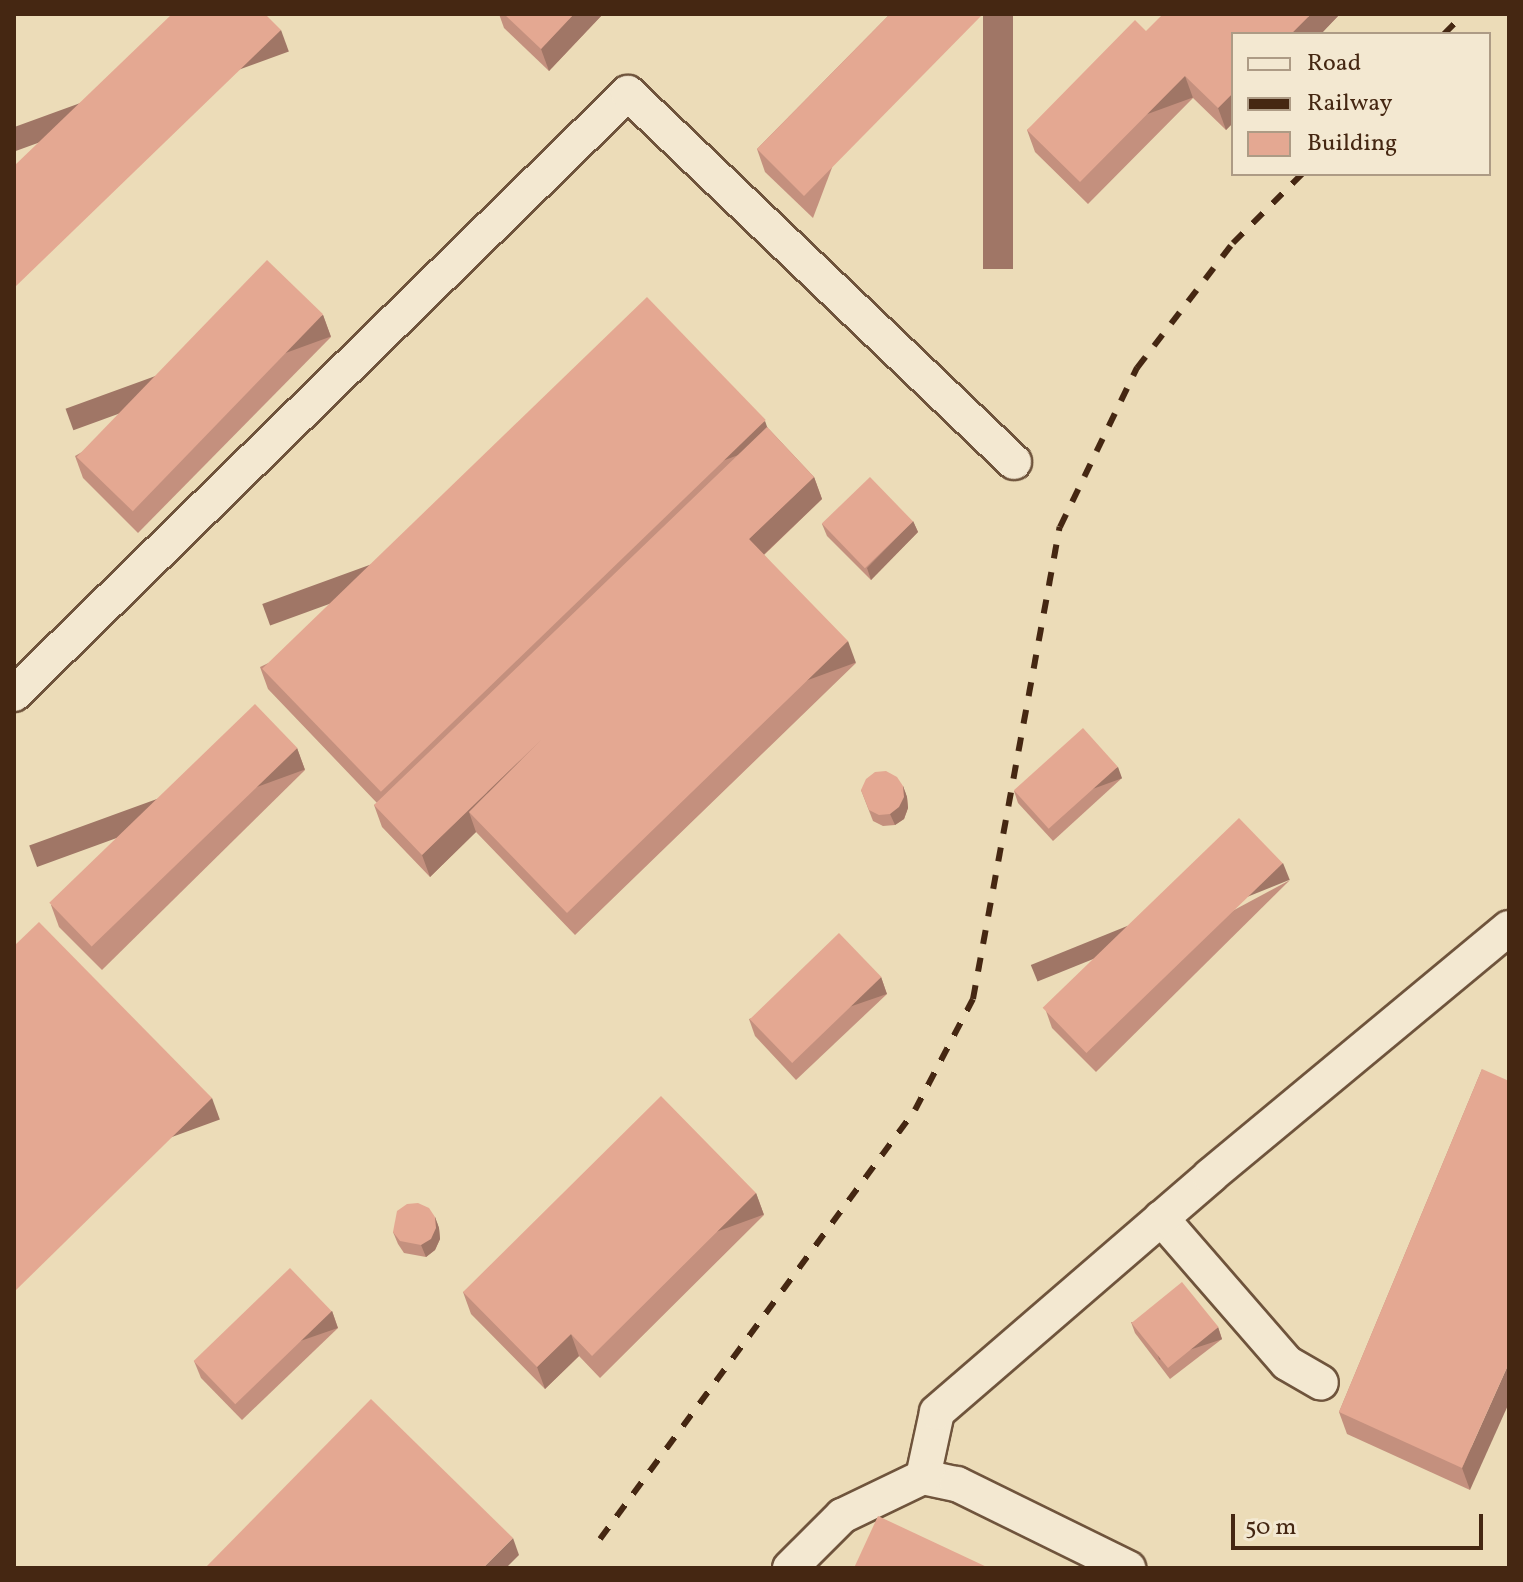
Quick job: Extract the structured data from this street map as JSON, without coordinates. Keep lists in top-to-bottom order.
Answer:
{
  "legend": ["Road", "Railway", "Building"],
  "scale_bar": "50 m"
}
